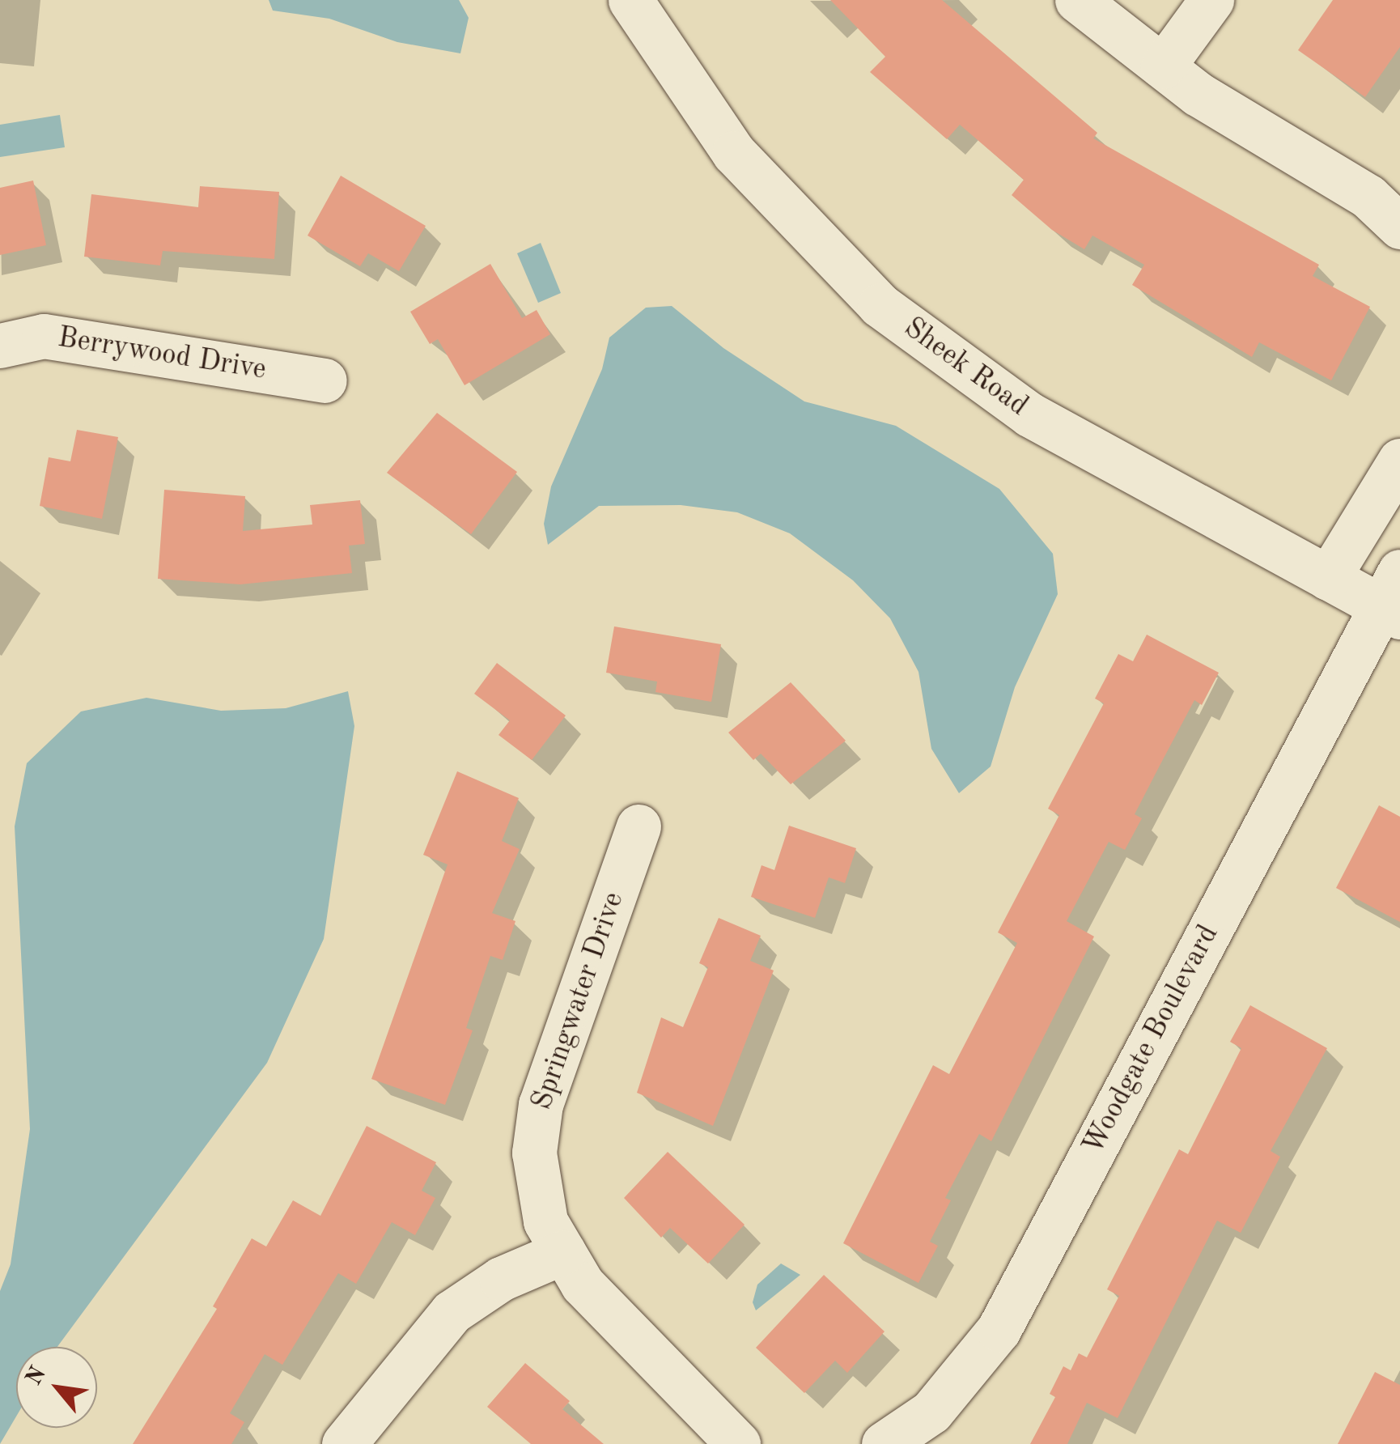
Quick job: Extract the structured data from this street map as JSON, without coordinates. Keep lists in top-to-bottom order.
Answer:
{
  "streets": {
    "street": [
      "Berrywood Drive",
      "Sheek Road",
      "Springwater Drive",
      "Woodgate Boulevard"
    ]
  },
  "crossings": [
    ["Sheek Road", "Woodgate Boulevard"]
  ],
  "north": "top left"
}
